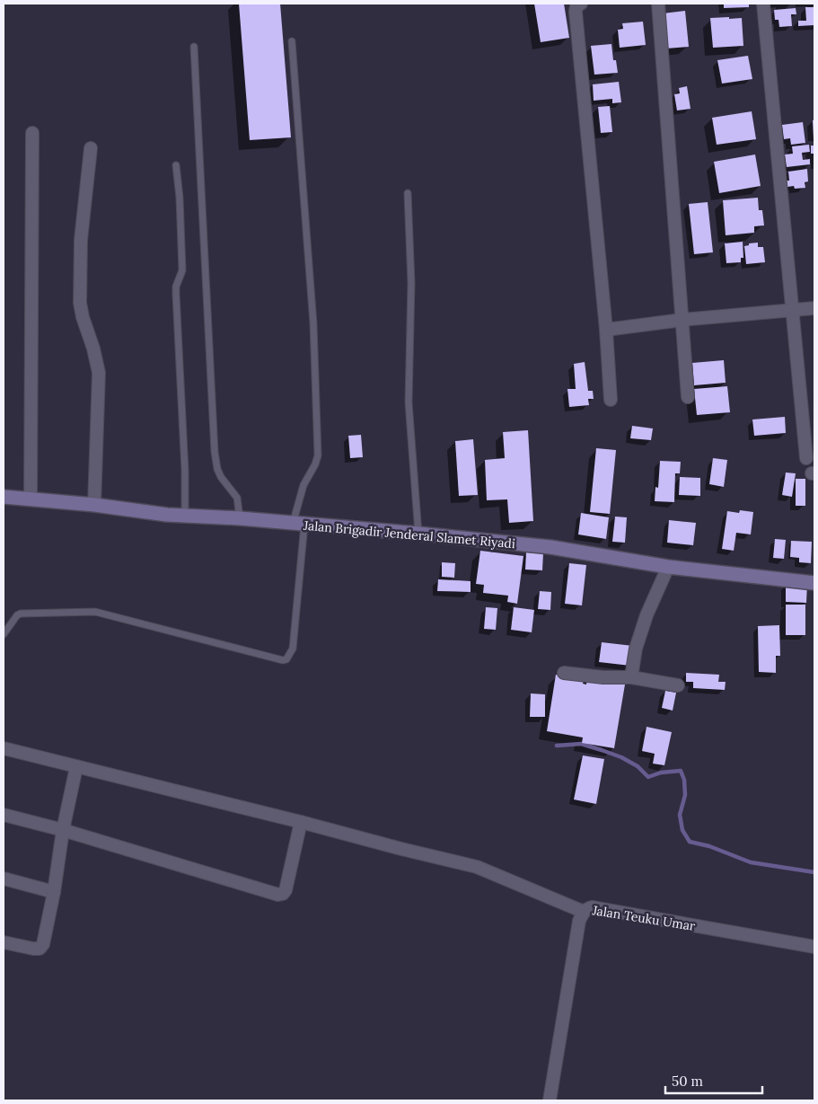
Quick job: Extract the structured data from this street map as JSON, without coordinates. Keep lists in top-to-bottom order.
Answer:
{
  "streets": {
    "main road": ["Jalan Brigadir Jenderal Slamet Riyadi"],
    "street": ["Jalan Teuku Umar"]
  },
  "scale_bar": "50 m"
}
